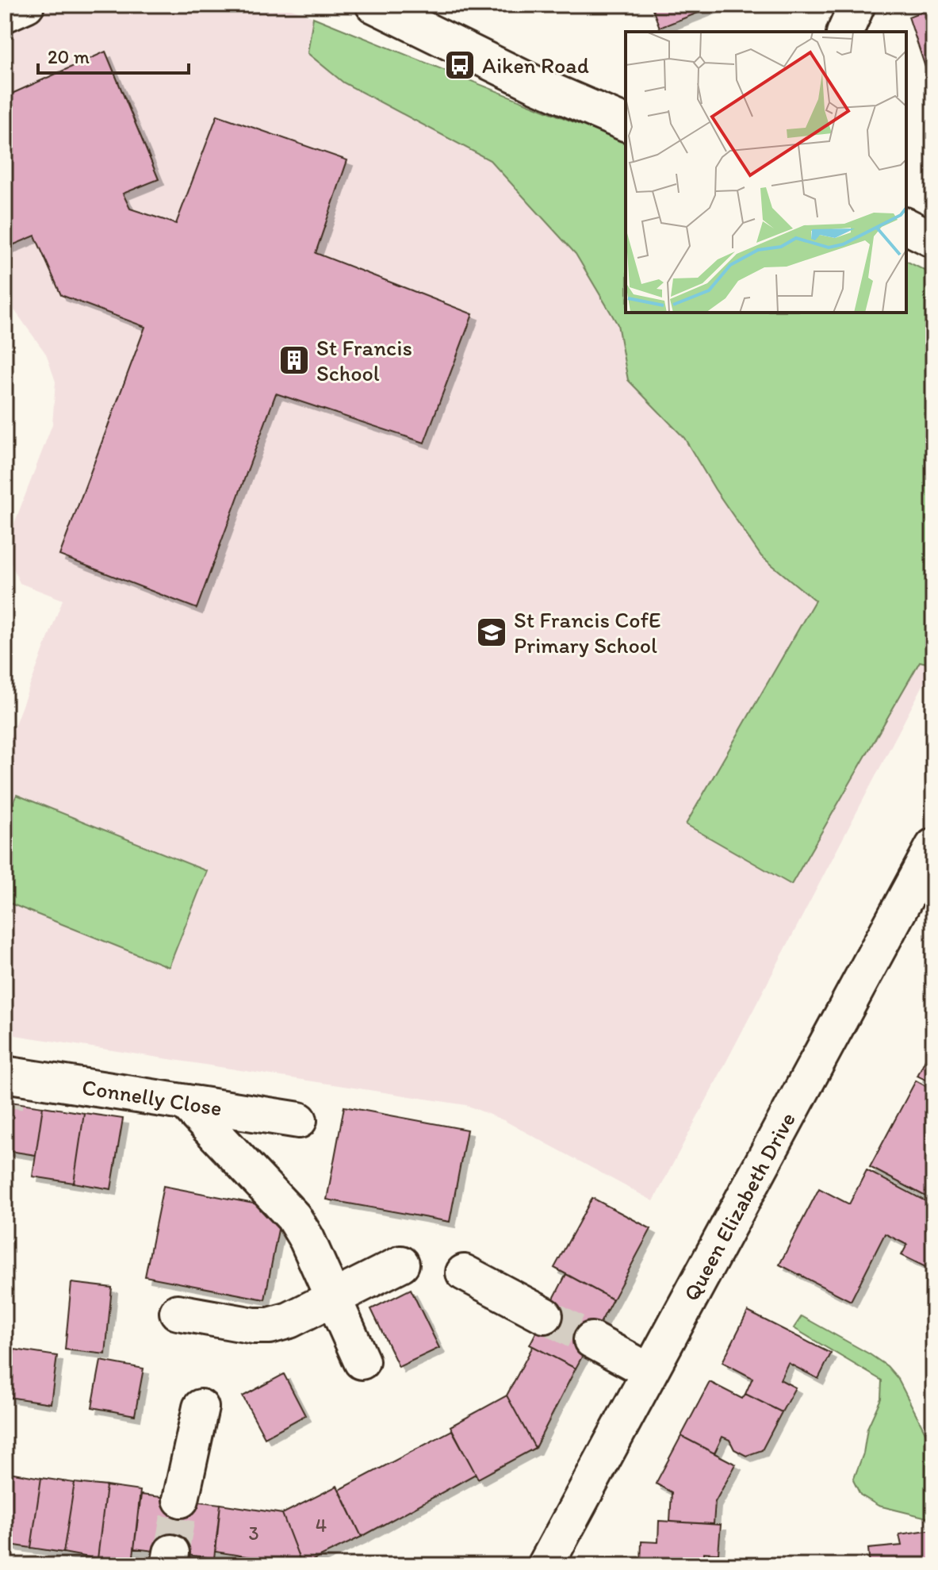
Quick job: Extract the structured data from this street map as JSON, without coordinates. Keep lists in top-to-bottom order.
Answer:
{
  "streets": {
    "street": ["Connelly Close", "Queen Elizabeth Drive"]
  },
  "places": {
    "bus stop": ["Aiken Road"],
    "building": ["St Francis School"],
    "school or university": ["St Francis CofE Primary School"]
  },
  "house_numbers": ["4", "3"],
  "scale_bar": "20 m"
}
